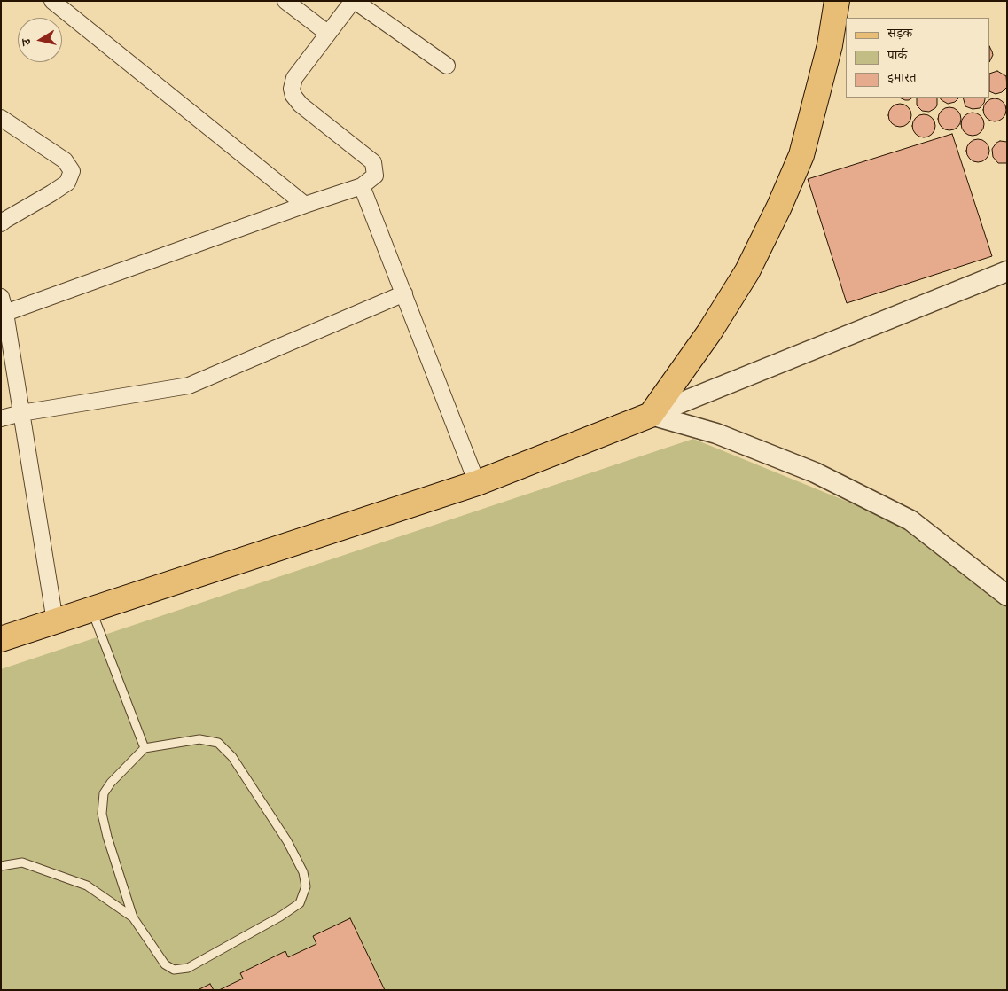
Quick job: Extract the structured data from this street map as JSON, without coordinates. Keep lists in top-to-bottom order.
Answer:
{
  "legend": ["सड़क", "पार्क", "इमारत"],
  "north": "left"
}
